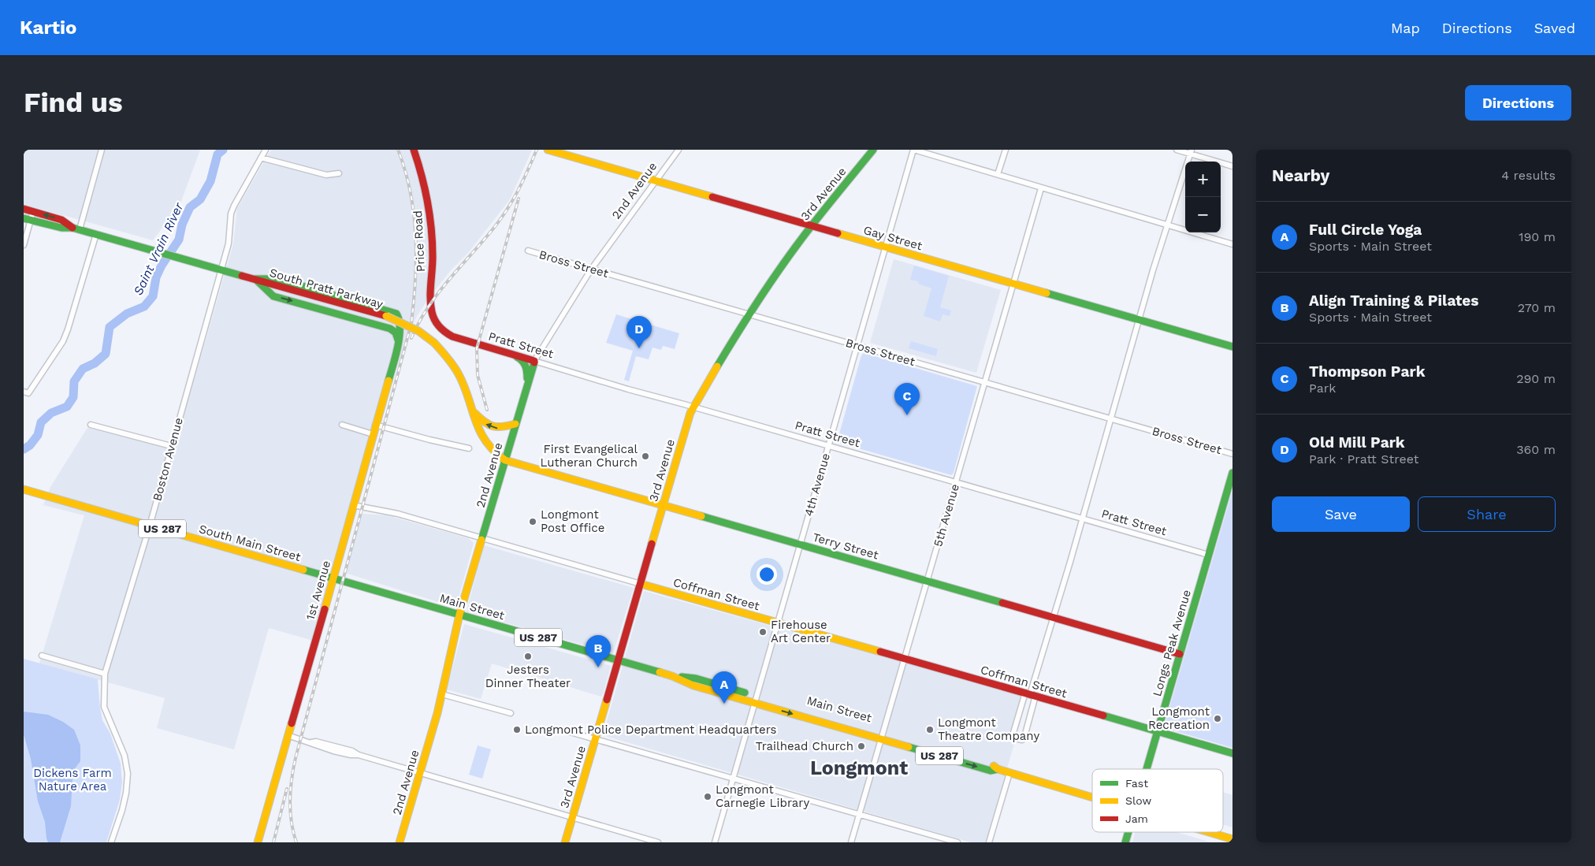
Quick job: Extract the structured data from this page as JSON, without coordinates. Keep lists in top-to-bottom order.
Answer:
{
  "streets": {
    "main road": [
      "2nd Avenue",
      "3rd Avenue",
      "Gay Street",
      "Price Road",
      "South Pratt Parkway",
      "Pratt Street",
      "US 287",
      "South Main Street",
      "Terry Street",
      "1st Avenue",
      "Coffman Street",
      "Main Street",
      "Longs Peak Avenue"
    ],
    "street": [
      "Bross Street",
      "Boston Avenue",
      "4th Avenue",
      "5th Avenue"
    ]
  },
  "crossings": [
    ["2nd Avenue", "Gay Street"],
    ["2nd Avenue", "Bross Street"],
    ["2nd Avenue", "South Pratt Parkway"],
    ["2nd Avenue", "Pratt Street"],
    ["2nd Avenue", "Terry Street"],
    ["2nd Avenue", "Coffman Street"],
    ["2nd Avenue", "Main Street"],
    ["3rd Avenue", "Gay Street"],
    ["3rd Avenue", "Bross Street"],
    ["3rd Avenue", "Pratt Street"],
    ["3rd Avenue", "Terry Street"],
    ["3rd Avenue", "Coffman Street"],
    ["3rd Avenue", "Main Street"],
    ["Gay Street", "4th Avenue"],
    ["Gay Street", "5th Avenue"],
    ["Price Road", "Pratt Street"],
    ["Bross Street", "4th Avenue"],
    ["Bross Street", "5th Avenue"],
    ["South Pratt Parkway", "Boston Avenue"],
    ["South Pratt Parkway", "Terry Street"],
    ["South Pratt Parkway", "1st Avenue"],
    ["Pratt Street", "4th Avenue"],
    ["Pratt Street", "5th Avenue"],
    ["Pratt Street", "Longs Peak Avenue"],
    ["Boston Avenue", "South Main Street"],
    ["4th Avenue", "Terry Street"],
    ["4th Avenue", "Coffman Street"],
    ["4th Avenue", "Main Street"],
    ["5th Avenue", "Terry Street"],
    ["5th Avenue", "Coffman Street"],
    ["5th Avenue", "Main Street"],
    ["South Main Street", "1st Avenue"],
    ["South Main Street", "Main Street"],
    ["Terry Street", "Longs Peak Avenue"],
    ["1st Avenue", "Coffman Street"],
    ["1st Avenue", "Main Street"],
    ["Coffman Street", "Longs Peak Avenue"]
  ],
  "districts": ["Longmont"],
  "water": ["Saint Vrain River"],
  "parks": ["Dickens Farm Nature Area"],
  "places": [
    "First Evangelical Lutheran Church",
    "Longmont Post Office",
    "Firehouse Art Center",
    "Jesters Dinner Theater",
    "Longmont Recreation",
    "Longmont Police Department Headquarters",
    "Longmont Theatre Company",
    "Trailhead Church",
    "Longmont Carnegie Library"
  ],
  "legend": ["Fast", "Slow", "Jam"],
  "page": {
    "header": "Kartio",
    "nav": ["Map", "Directions", "Saved"],
    "buttons": [
      "Directions",
      ["Save", "Share"]
    ],
    "title": "Find us",
    "heading": ["Nearby", "4 results"],
    "map_buttons": ["+", "−"],
    "list": [
      {
        "mark": "A",
        "name": "Full Circle Yoga",
        "note": "Sports · Main Street",
        "value": "190 m"
      },
      {
        "mark": "B",
        "name": "Align Training & Pilates",
        "note": "Sports · Main Street",
        "value": "270 m"
      },
      {
        "mark": "C",
        "name": "Thompson Park",
        "note": "Park",
        "value": "290 m"
      },
      {
        "mark": "D",
        "name": "Old Mill Park",
        "note": "Park · Pratt Street",
        "value": "360 m"
      }
    ],
    "pins": [
      "D",
      "C",
      "B",
      "A"
    ]
  }
}
